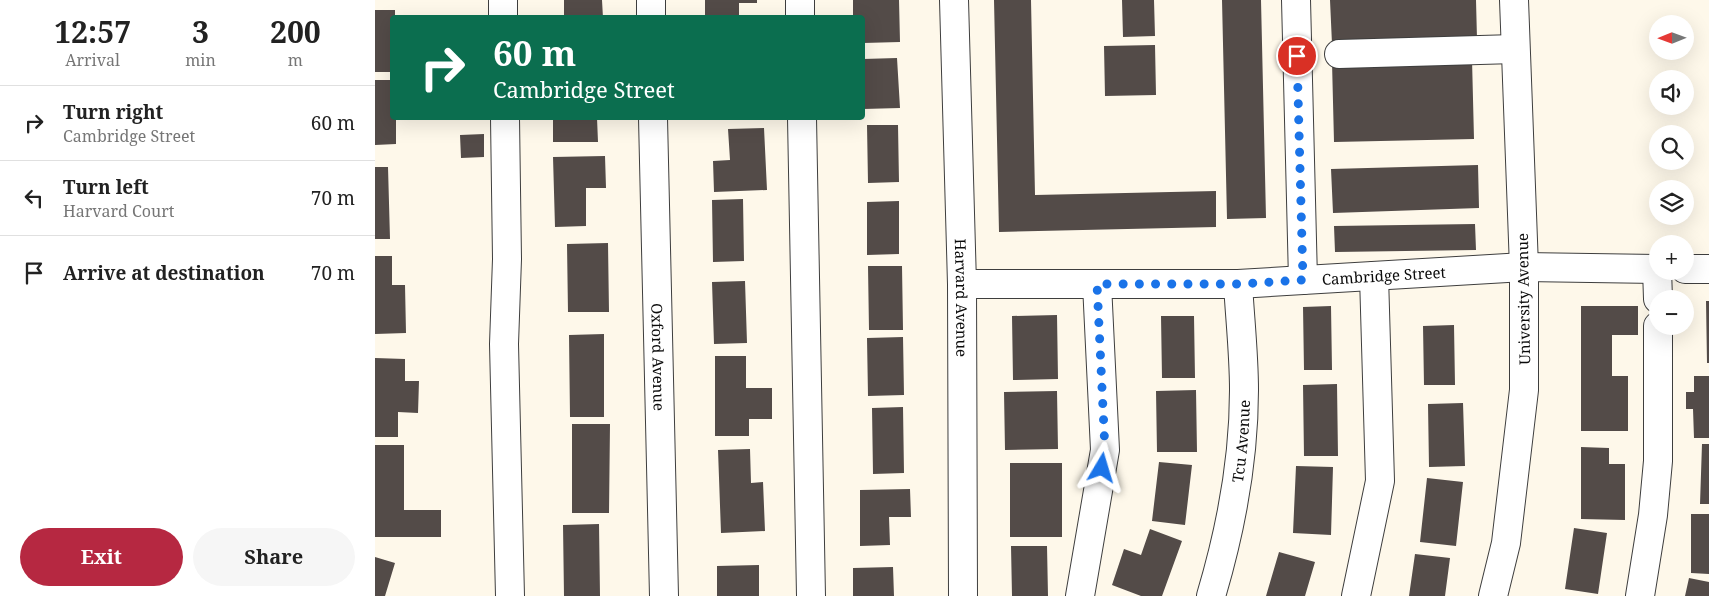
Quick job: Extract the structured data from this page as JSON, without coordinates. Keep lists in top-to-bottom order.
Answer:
{
  "streets": {
    "street": [
      "Cambridge Street",
      "Harvard Avenue",
      "University Avenue",
      "Oxford Avenue",
      "Tcu Avenue"
    ]
  },
  "crossings": [
    ["Cambridge Street", "Harvard Avenue"],
    ["Cambridge Street", "University Avenue"],
    ["Cambridge Street", "Tcu Avenue"]
  ],
  "north": "left",
  "page": {
    "eta": [
      "12:57",
      "Arrival",
      "3",
      "min",
      "200",
      "m"
    ],
    "map_buttons": ["+", "−"],
    "turn": ["60 m", "Cambridge Street"],
    "list": [
      {
        "name": "Turn right",
        "note": "Cambridge Street",
        "value": "60 m"
      },
      {
        "name": "Turn left",
        "note": "Harvard Court",
        "value": "70 m"
      },
      {
        "name": "Arrive at destination",
        "value": "70 m"
      }
    ],
    "buttons": ["Exit", "Share"]
  }
}
